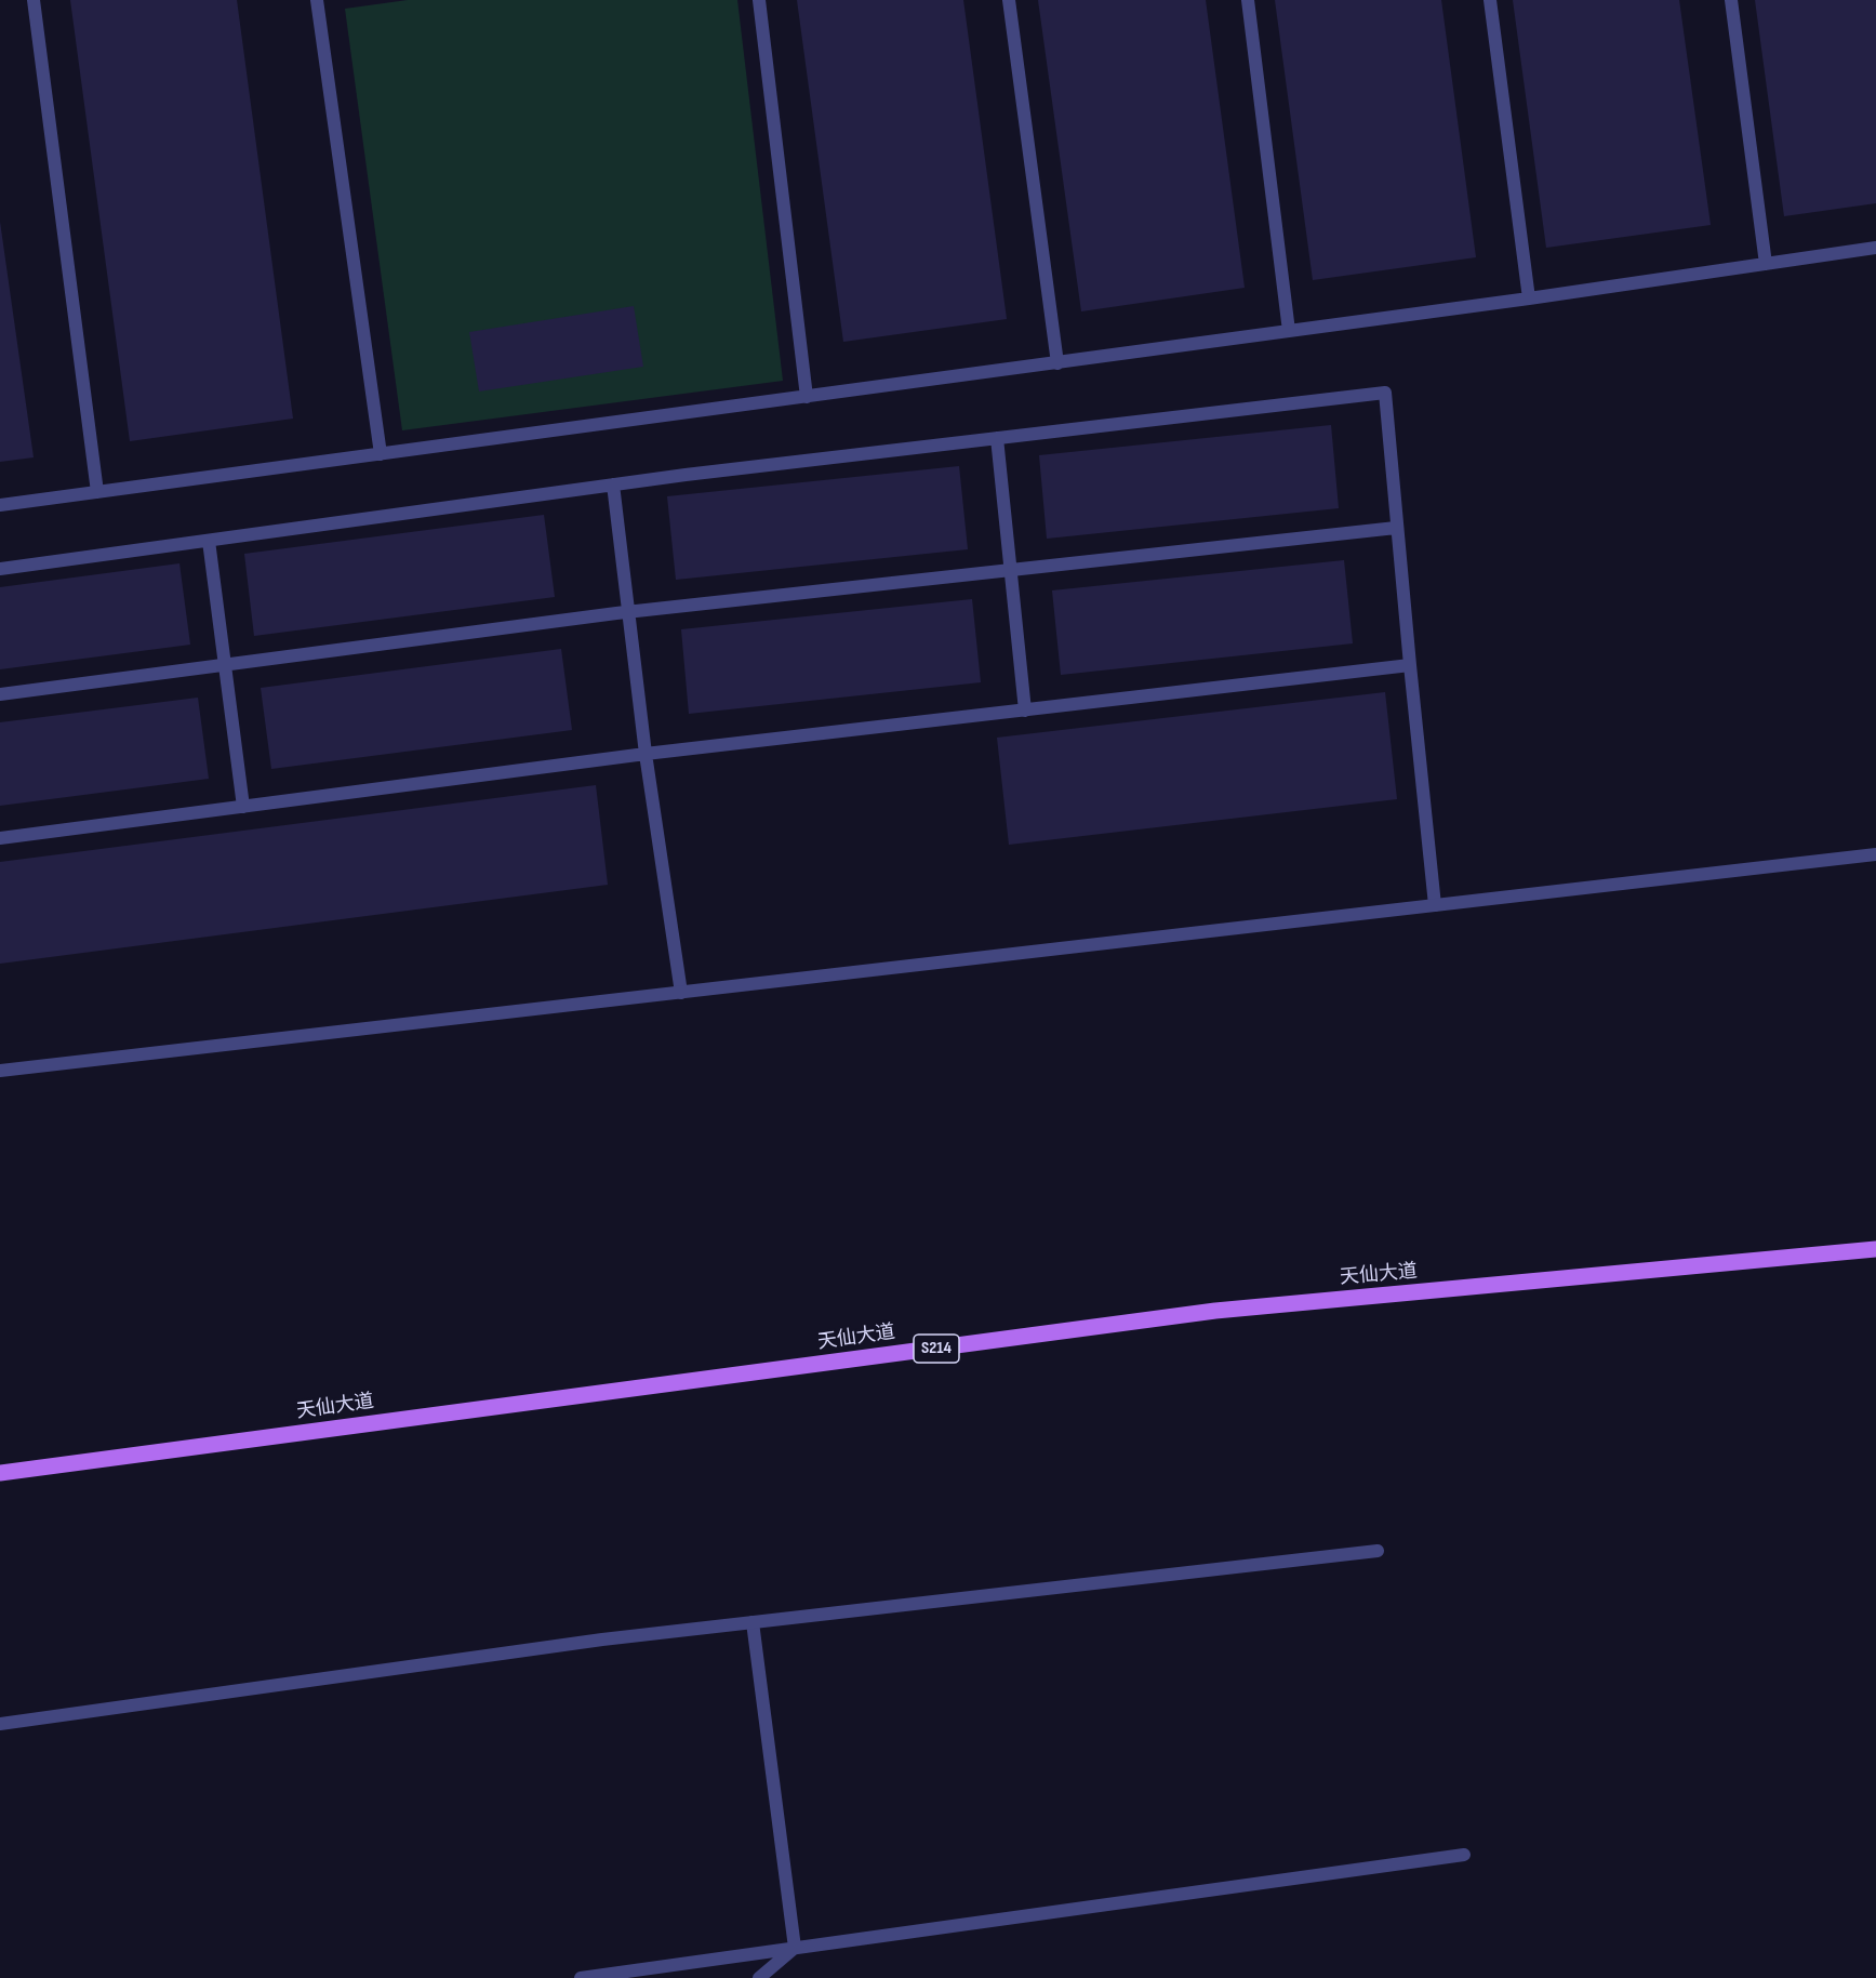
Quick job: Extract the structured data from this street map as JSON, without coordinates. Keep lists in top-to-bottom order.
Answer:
{
  "streets": {
    "main road": ["天仙大道", "S214"]
  }
}
